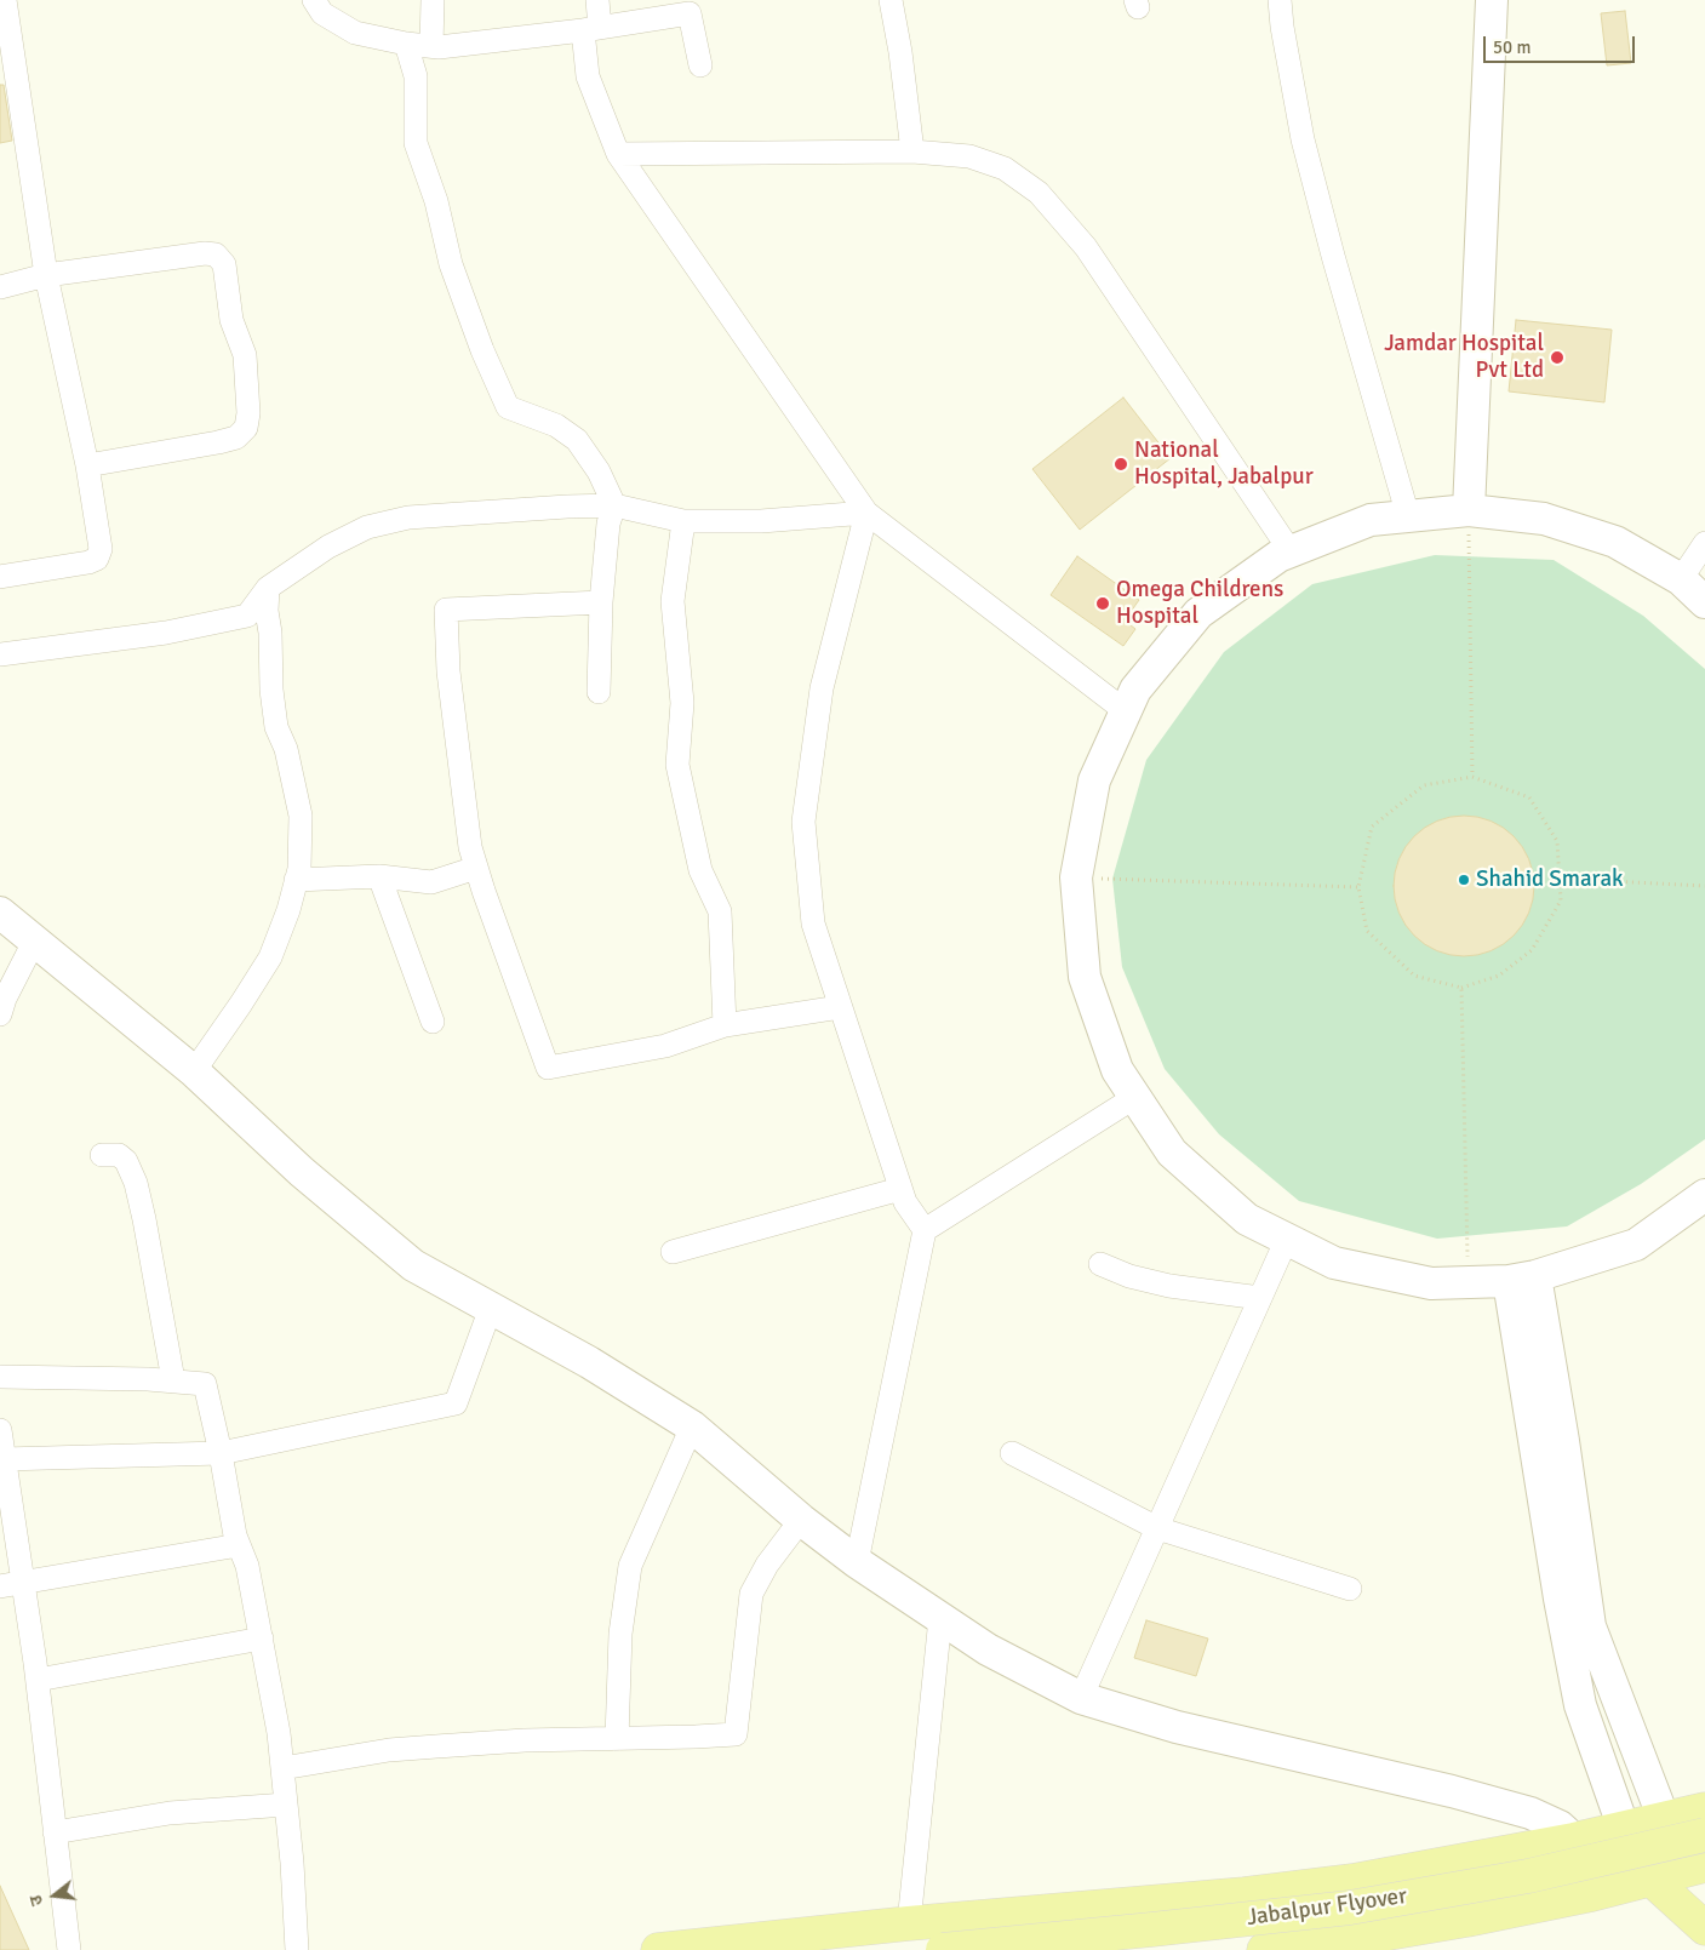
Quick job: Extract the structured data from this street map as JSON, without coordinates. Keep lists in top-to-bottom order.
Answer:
{
  "streets": {
    "main road": ["Jabalpur Flyover"]
  },
  "places": [
    "Jamdar Hospital Pvt Ltd",
    "National Hospital, Jabalpur",
    "Omega Childrens Hospital",
    "Shahid Smarak"
  ],
  "scale_bar": "50 m",
  "north": "left"
}
